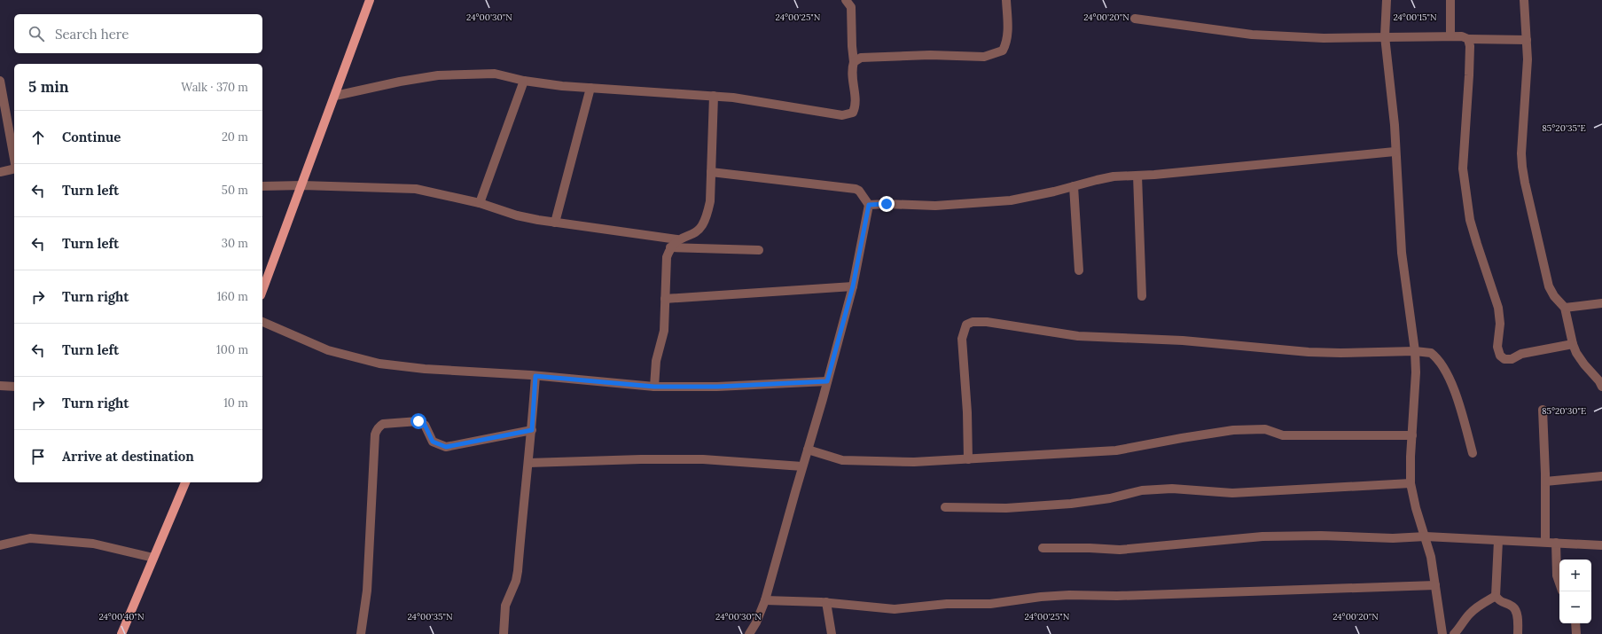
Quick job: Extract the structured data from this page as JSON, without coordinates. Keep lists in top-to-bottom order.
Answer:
{
  "page": {
    "search": "Search here",
    "heading": ["5 min", "Walk · 370 m"],
    "list": [
      ["Continue", "20 m"],
      ["Turn left", "50 m"],
      ["Turn left", "30 m"],
      ["Turn right", "160 m"],
      ["Turn left", "100 m"],
      ["Turn right", "10 m"],
      "Arrive at destination"
    ],
    "map_buttons": ["+", "−"]
  },
  "coordinates": [
    "24°00'30\"N",
    "24°00'25\"N",
    "24°00'20\"N",
    "24°00'15\"N",
    "85°20'35\"E",
    "85°20'30\"E",
    "24°00'40\"N",
    "24°00'35\"N"
  ]
}
